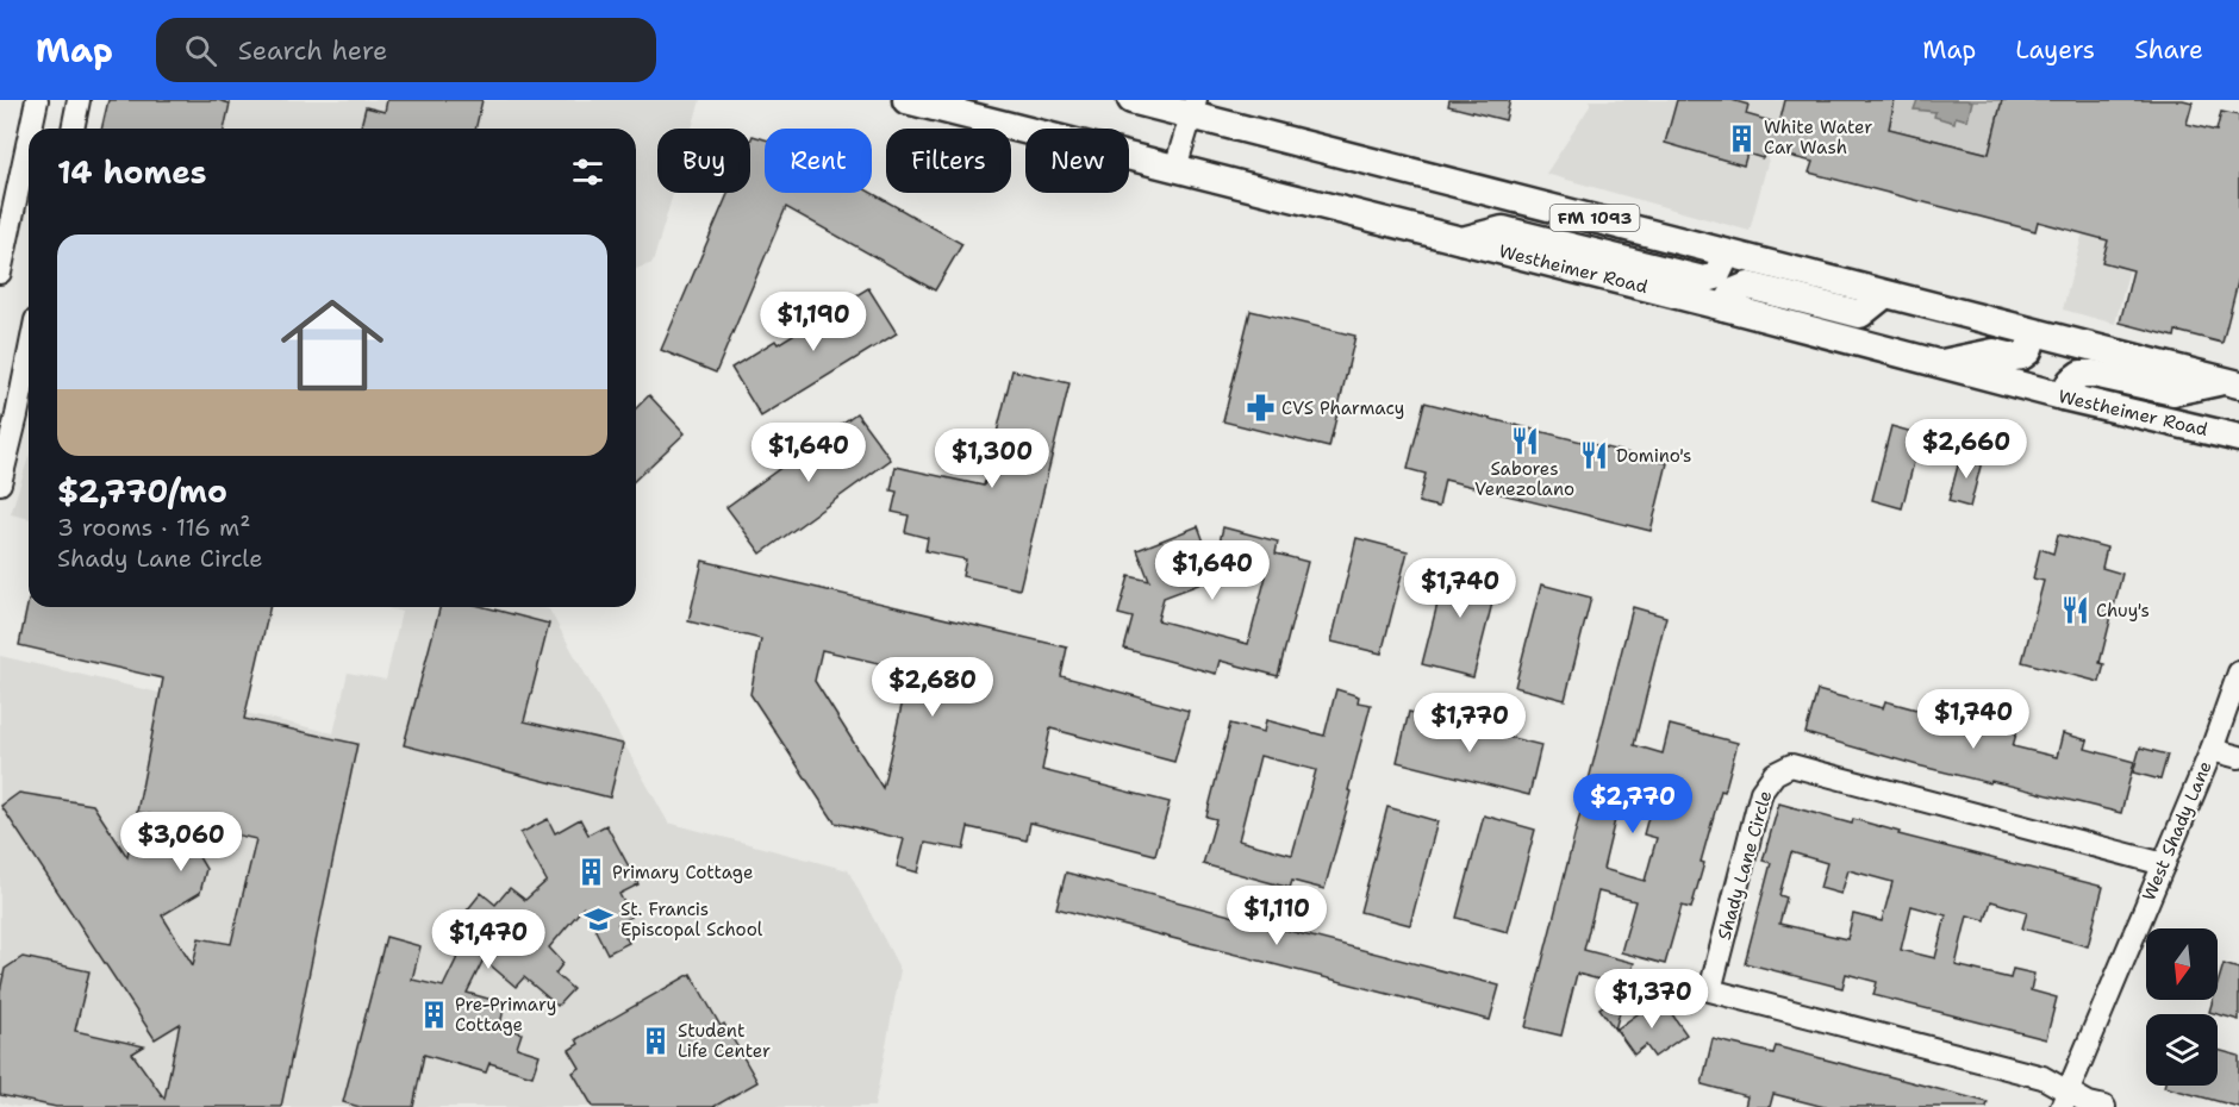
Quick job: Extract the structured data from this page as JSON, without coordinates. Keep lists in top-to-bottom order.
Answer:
{
  "streets": {
    "main road": ["FM 1093", "Westheimer Road"],
    "street": ["West Shady Lane", "Shady Lane Circle"]
  },
  "crossings": [
    ["West Shady Lane", "Shady Lane Circle"]
  ],
  "places": {
    "building": [
      "White Water Car Wash",
      "Primary Cottage",
      "Pre-Primary Cottage",
      "Student Life Center"
    ],
    "pharmacy": ["CVS Pharmacy"],
    "restaurant": ["Sabores Venezolano", "Domino's", "Chuy's"],
    "school or university": ["St. Francis Episcopal School"]
  },
  "north": "bottom",
  "page": {
    "header": "Map",
    "search": "Search here",
    "nav": ["Map", "Layers", "Share"],
    "chip": [
      "Buy",
      "Rent",
      "Filters",
      "New"
    ],
    "heading": "14 homes",
    "list": [
      {
        "name": "$2,770/mo",
        "note": "3 rooms · 116 m² · Shady Lane Circle"
      }
    ],
    "price": [
      "$1,190",
      "$2,660",
      "$1,640",
      "$1,300",
      "$1,640",
      "$1,740",
      "$2,680",
      "$1,740",
      "$1,770",
      "$2,770",
      "$3,060",
      "$1,110",
      "$1,470",
      "$1,370"
    ]
  }
}
